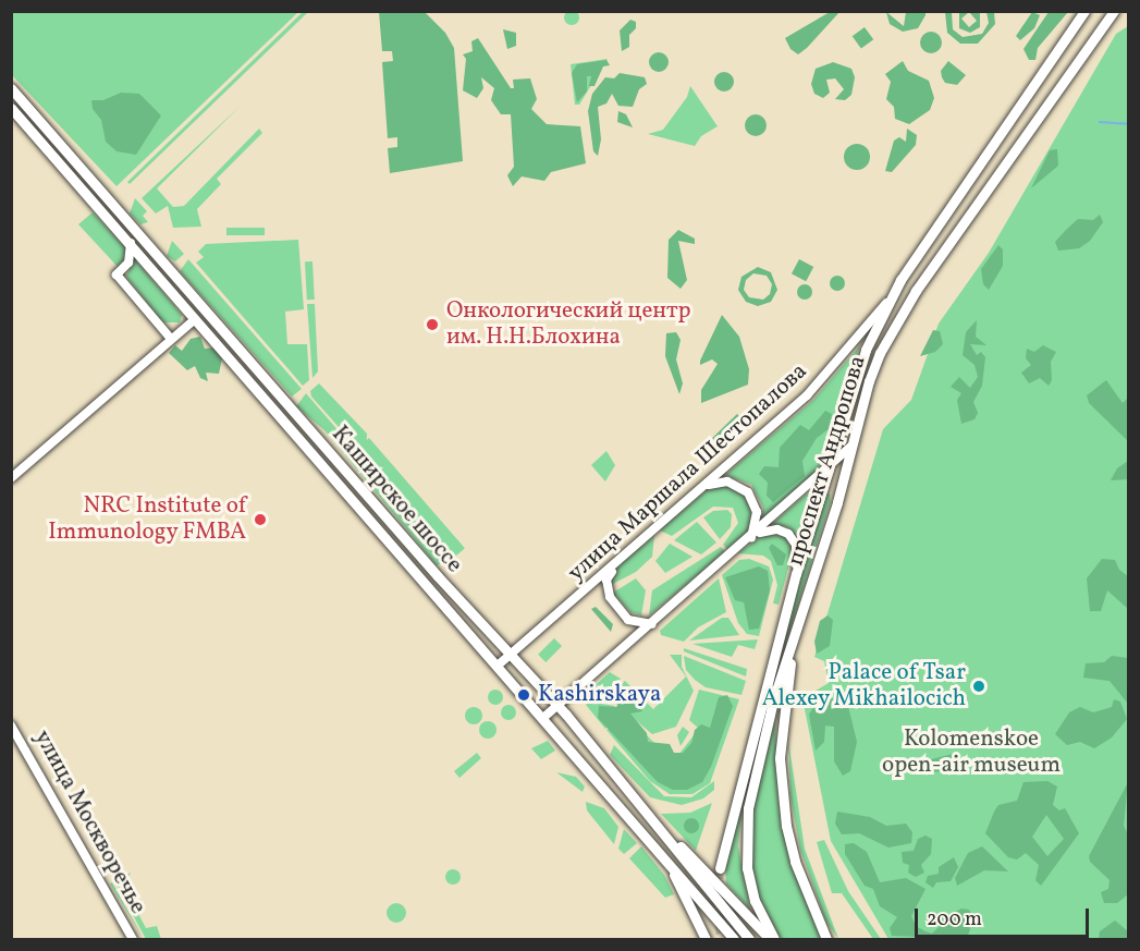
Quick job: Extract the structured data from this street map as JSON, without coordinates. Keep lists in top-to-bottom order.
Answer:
{
  "streets": {
    "main road": [
      "проспект Андропова",
      "улица Маршала Шестопалова",
      "Каширское шоссе",
      "улица Москворечье"
    ]
  },
  "crossings": [
    ["проспект Андропова", "улица Маршала Шестопалова"],
    ["улица Маршала Шестопалова", "Каширское шоссе"]
  ],
  "parks": ["Kolomenskoe open-air museum"],
  "places": [
    "Онкологический центр им. Н.Н.Блохина",
    "NRC Institute of Immunology FMBA",
    "Palace of Tsar Alexey Mikhailocich",
    "Kashirskaya"
  ],
  "scale_bar": "200 m"
}
